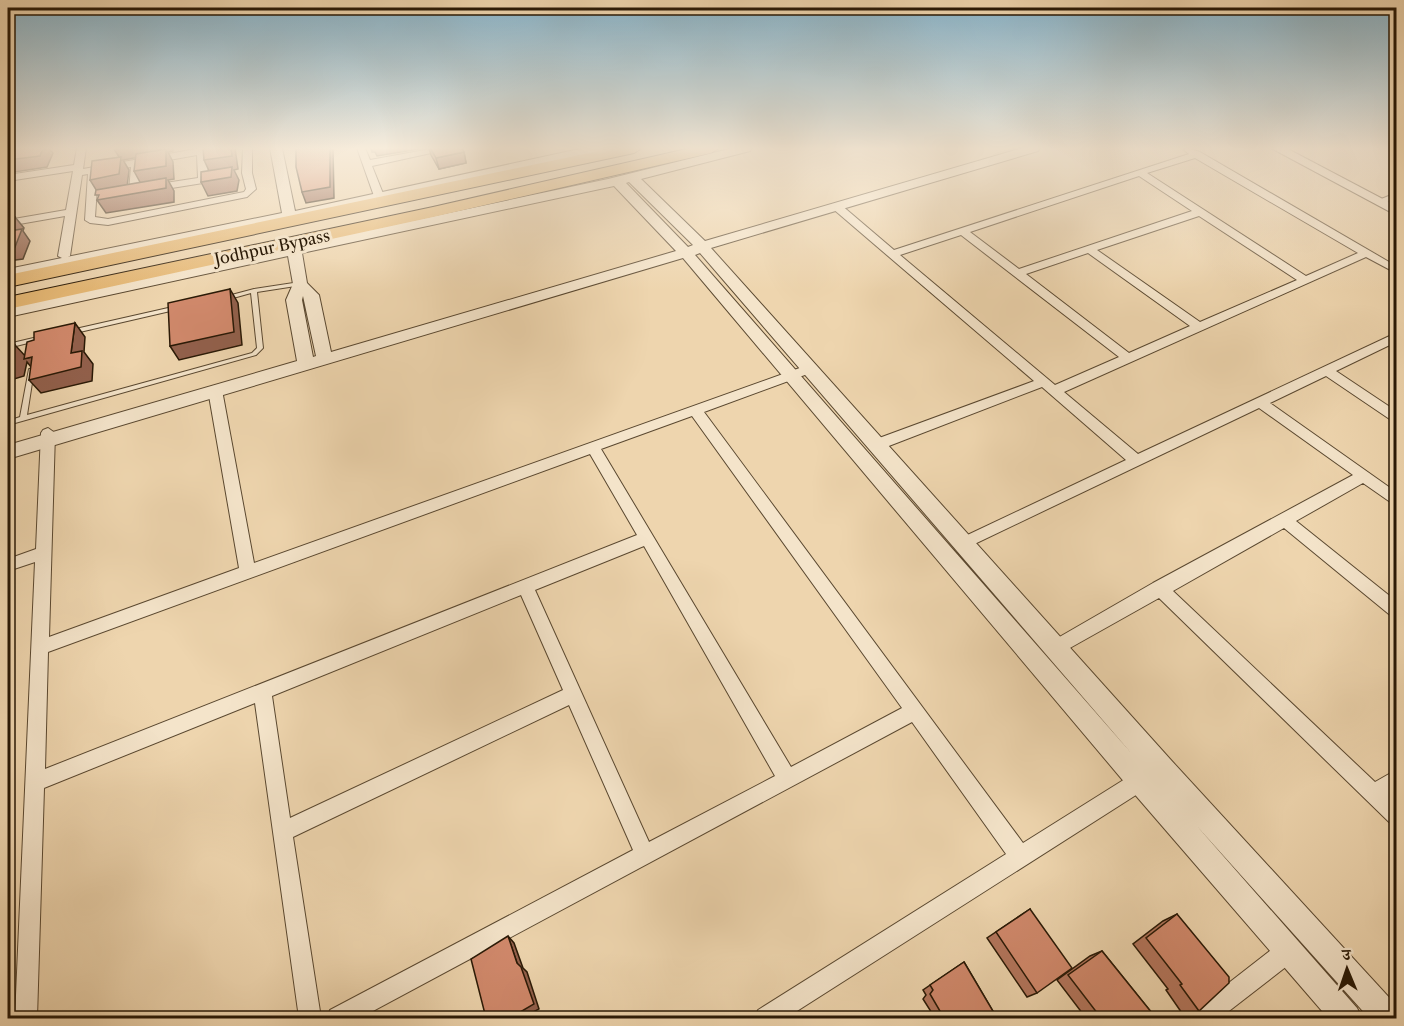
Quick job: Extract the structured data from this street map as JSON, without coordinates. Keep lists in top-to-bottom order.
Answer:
{
  "streets": {
    "highway": ["Jodhpur Bypass"]
  },
  "north": "top"
}
